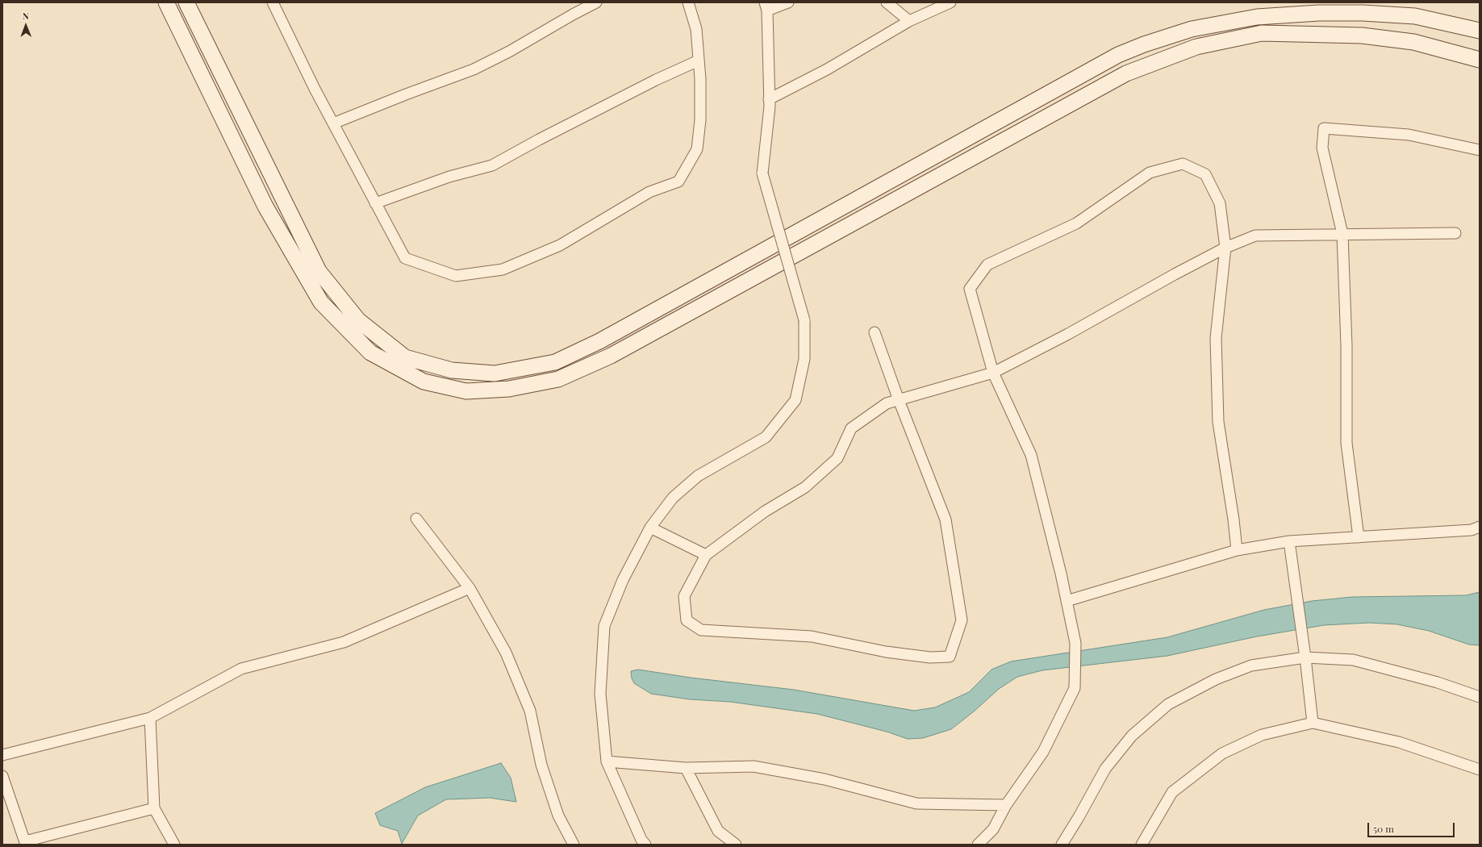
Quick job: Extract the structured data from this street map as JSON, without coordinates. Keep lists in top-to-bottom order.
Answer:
{
  "scale_bar": "50 m",
  "north": "top"
}
